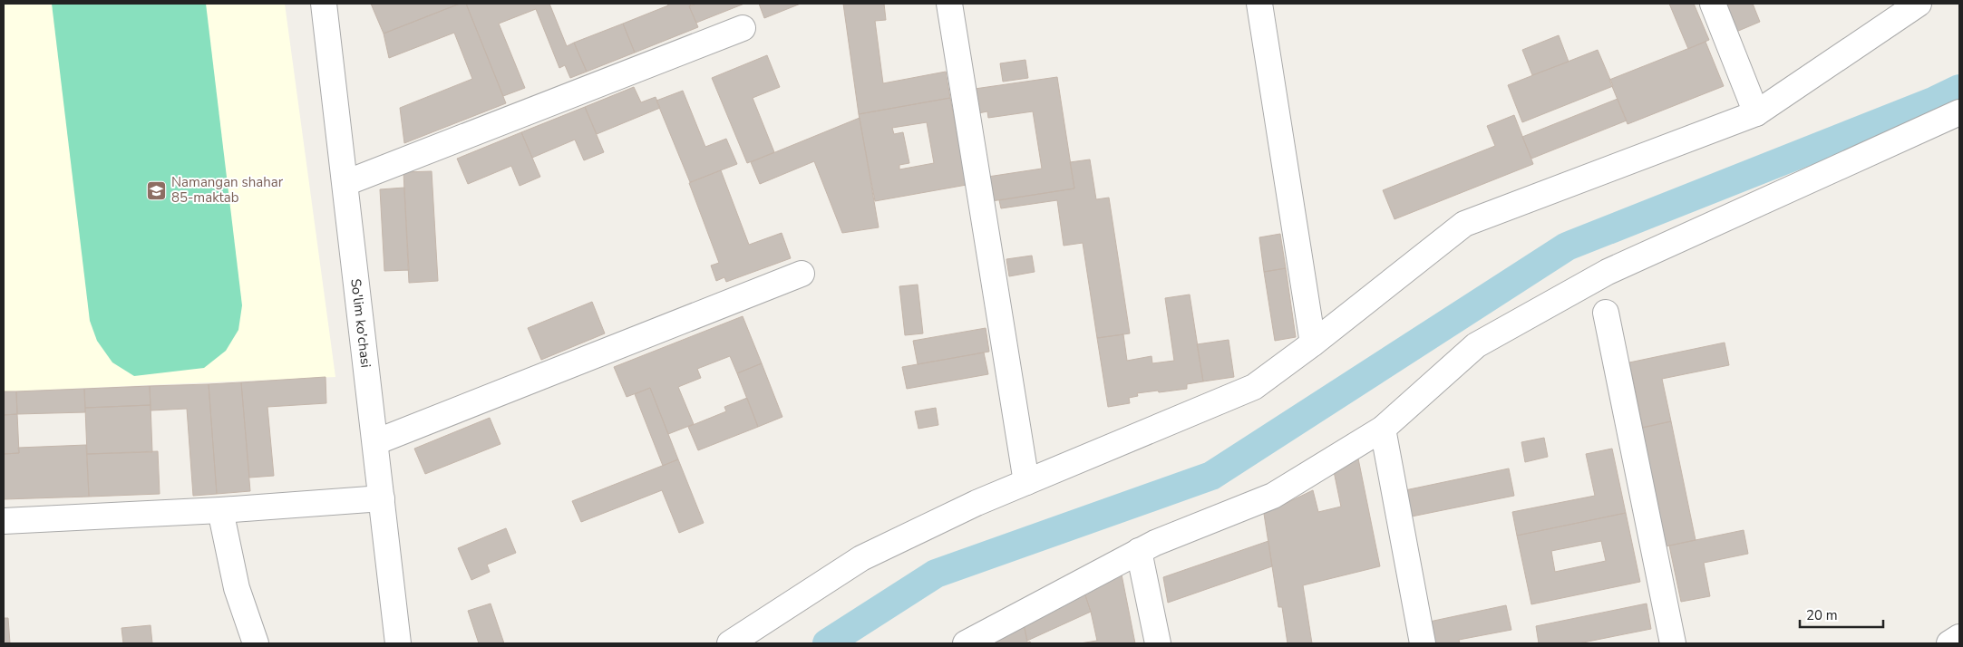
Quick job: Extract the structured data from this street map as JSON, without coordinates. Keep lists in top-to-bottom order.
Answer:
{
  "streets": {
    "street": ["So'lim ko'chasi"]
  },
  "places": {
    "school or university": ["Namangan shahar 85-maktab"]
  },
  "scale_bar": "20 m"
}
